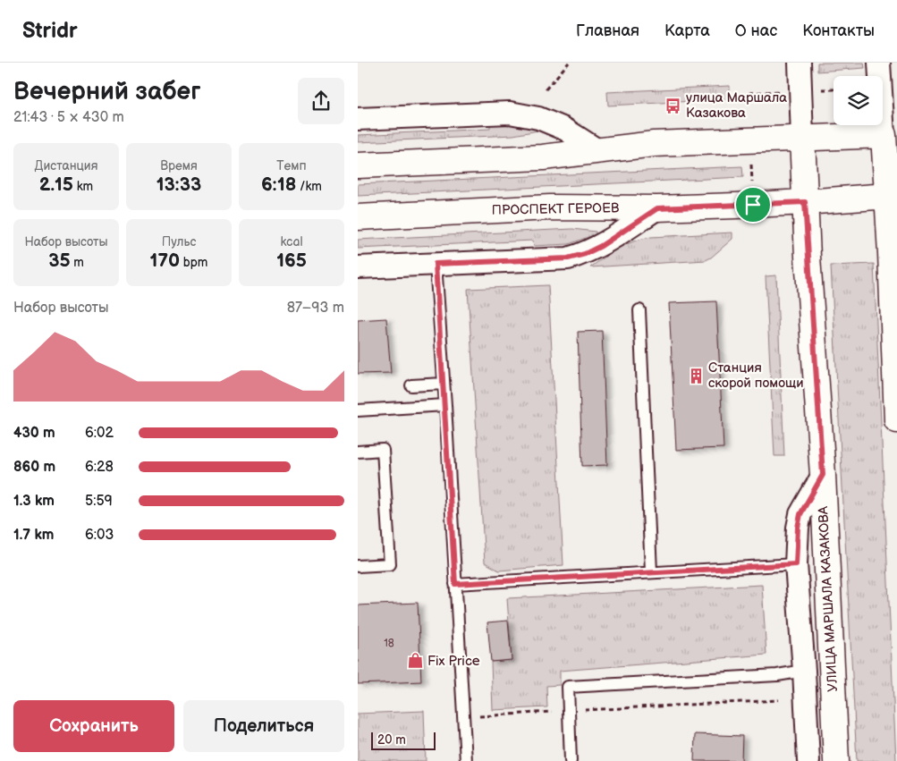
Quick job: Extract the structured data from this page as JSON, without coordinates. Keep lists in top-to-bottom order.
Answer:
{
  "streets": {
    "street": ["ПРОСПЕКТ ГЕРОЕВ", "УЛИЦА МАРШАЛА КАЗАКОВА"]
  },
  "crossings": [
    ["ПРОСПЕКТ ГЕРОЕВ", "УЛИЦА МАРШАЛА КАЗАКОВА"]
  ],
  "places": {
    "bus stop": ["улица Маршала Казакова"],
    "building": ["Станция скорой помощи"],
    "shop": ["Fix Price"]
  },
  "house_numbers": ["18"],
  "scale_bar": "20 m",
  "page": {
    "header": "Stridr",
    "nav": [
      "Главная",
      "Карта",
      "О нас",
      "Контакты"
    ],
    "heading": ["Вечерний забег", "21:43 · 5 × 430 m"],
    "stats": [
      ["Дистанция", "2.15 km"],
      ["Время", "13:33"],
      ["Темп", "6:18 /km"],
      ["Набор высоты", "35 m"],
      ["Пульс", "170 bpm"],
      ["kcal", "165"]
    ],
    "chart": ["Набор высоты", "87–93 m"],
    "list": [
      {
        "name": "430 m",
        "note": "6:02"
      },
      {
        "name": "860 m",
        "note": "6:28"
      },
      {
        "name": "1.3 km",
        "note": "5:59"
      },
      {
        "name": "1.7 km",
        "note": "6:03"
      }
    ],
    "buttons": ["Сохранить", "Поделиться"],
    "scale": "20 m"
  }
}
